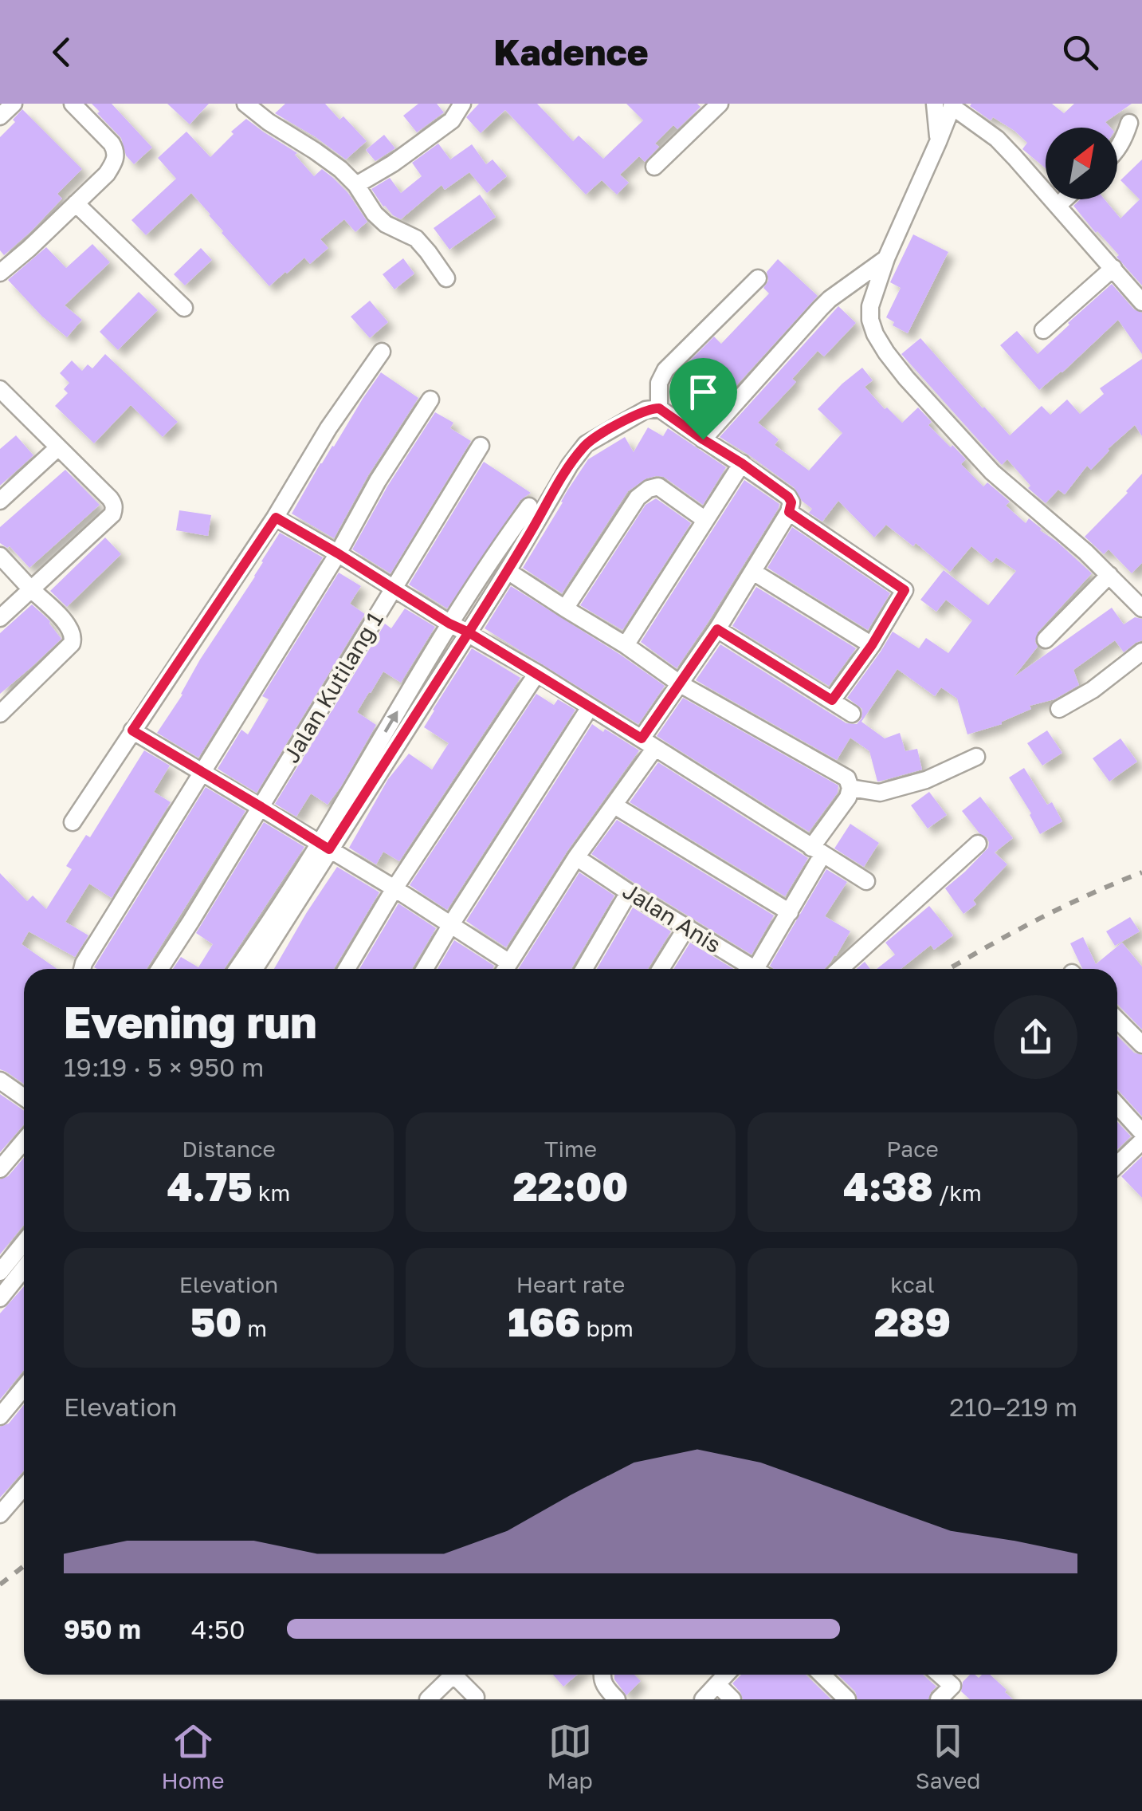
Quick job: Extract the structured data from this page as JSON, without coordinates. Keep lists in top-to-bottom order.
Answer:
{
  "streets": {
    "street": ["Jalan Kutilang 1", "Jalan Anis"]
  },
  "north": "top right",
  "page": {
    "header": "Kadence",
    "heading": ["Evening run", "19:19 · 5 × 950 m"],
    "stats": [
      ["Distance", "4.75 km"],
      ["Time", "22:00"],
      ["Pace", "4:38 /km"],
      ["Elevation", "50 m"],
      ["Heart rate", "166 bpm"],
      ["kcal", "289"]
    ],
    "chart": ["Elevation", "210–219 m"],
    "list": [
      {
        "name": "950 m",
        "note": "4:50"
      }
    ],
    "tabs": ["Home", "Map", "Saved"]
  }
}
